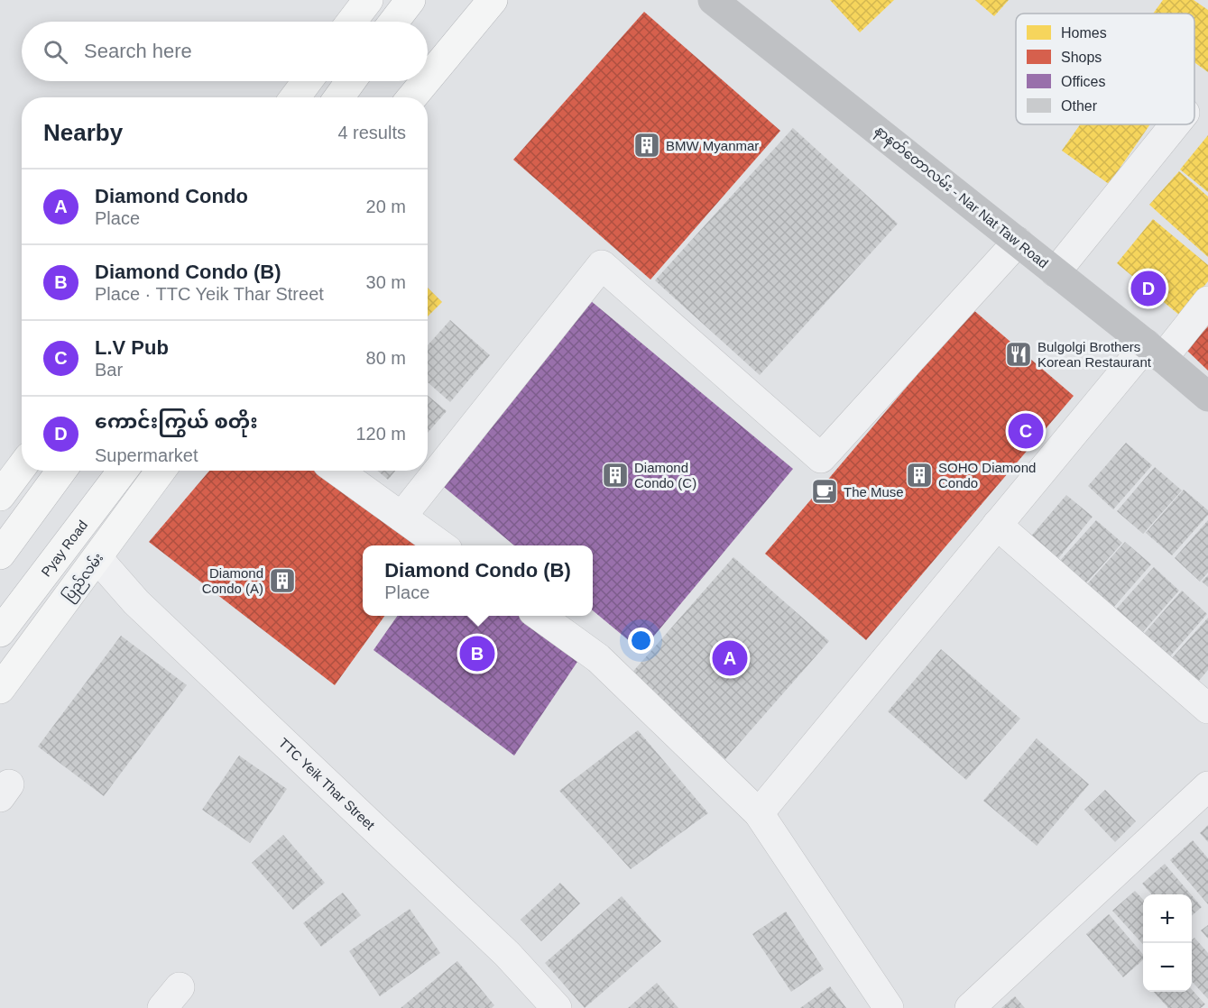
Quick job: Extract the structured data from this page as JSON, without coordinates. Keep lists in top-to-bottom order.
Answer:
{
  "streets": {
    "main road": ["နာနတ်တောလမ်း - Nar Nat Taw Road", "Pyay Road", "ပြည်လမ်း"],
    "street": ["TTC Yeik Thar Street"]
  },
  "crossings": [
    ["ပြည်လမ်း", "TTC Yeik Thar Street"]
  ],
  "places": {
    "building": [
      "BMW Myanmar",
      "Diamond Condo (C)",
      "SOHO Diamond Condo",
      "Diamond Condo (A)"
    ],
    "restaurant": ["Bulgolgi Brothers Korean Restaurant"],
    "cafe": ["The Muse"]
  },
  "legend": [
    "Homes",
    "Shops",
    "Offices",
    "Other"
  ],
  "page": {
    "search": "Search here",
    "heading": ["Nearby", "4 results"],
    "list": [
      {
        "mark": "A",
        "name": "Diamond Condo",
        "note": "Place",
        "value": "20 m"
      },
      {
        "mark": "B",
        "name": "Diamond Condo (B)",
        "note": "Place · TTC Yeik Thar Street",
        "value": "30 m"
      },
      {
        "mark": "C",
        "name": "L.V Pub",
        "note": "Bar",
        "value": "80 m"
      },
      {
        "mark": "D",
        "name": "ကောင်းကြွယ် စတိုး",
        "note": "Supermarket",
        "value": "120 m"
      }
    ],
    "pins": [
      "D",
      "C",
      "B",
      "A"
    ],
    "popup": ["Diamond Condo (B)", "Place"],
    "map_buttons": ["+", "−"]
  }
}
